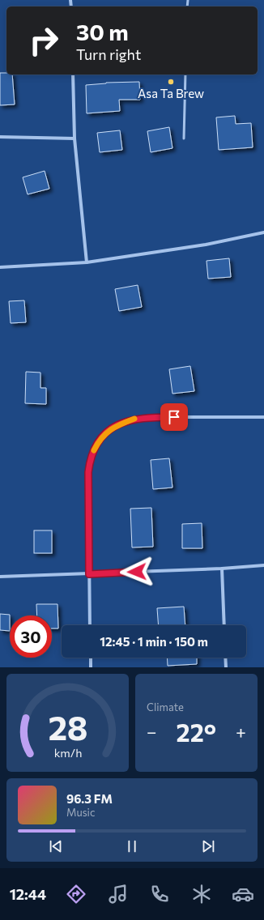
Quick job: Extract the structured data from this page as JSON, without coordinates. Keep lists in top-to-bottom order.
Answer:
{
  "places": ["Asa Ta Brew"],
  "page": {
    "turn": ["30 m", "Turn right"],
    "limit": "30",
    "trip": "12:45 · 1 min · 150 m",
    "tile": "Climate",
    "heat": ["−", "22°", "+"],
    "song": ["96.3 FM", "Music"],
    "tabs": "12:44",
    "gauge": ["28", "km/h"]
  }
}
